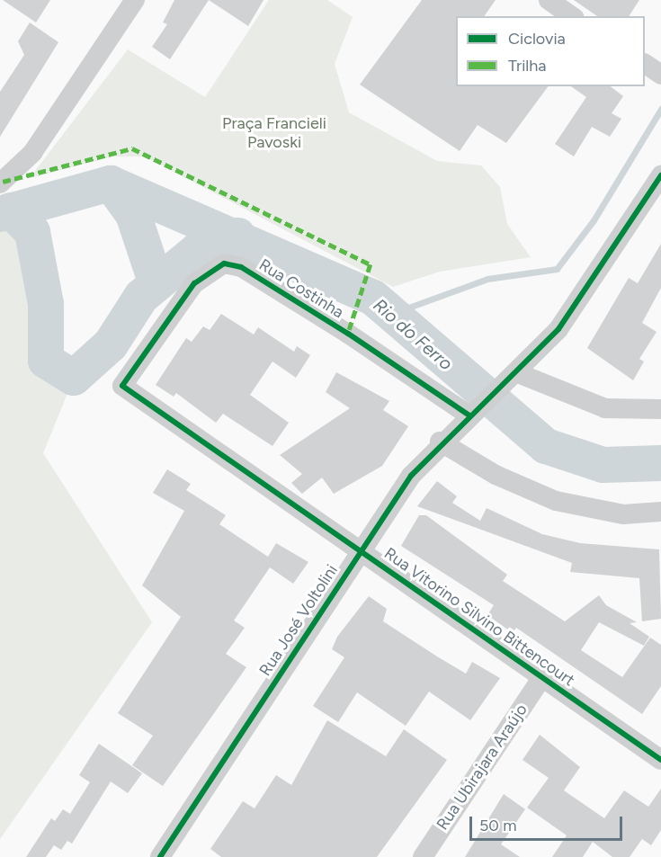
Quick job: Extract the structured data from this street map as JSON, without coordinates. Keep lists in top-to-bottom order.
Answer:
{
  "streets": {
    "street": [
      "Rua Costinha",
      "Rua Vitorino Silvino Bittencourt",
      "Rua José Voltolini",
      "Rua Ubirajara Araújo"
    ]
  },
  "crossings": [
    ["Rua Costinha", "Rua Vitorino Silvino Bittencourt"],
    ["Rua Costinha", "Rua José Voltolini"],
    ["Rua Vitorino Silvino Bittencourt", "Rua José Voltolini"],
    ["Rua Vitorino Silvino Bittencourt", "Rua Ubirajara Araújo"]
  ],
  "water": ["Rio do Ferro"],
  "parks": ["Praça Francieli Pavoski"],
  "legend": ["Ciclovia", "Trilha"],
  "scale_bar": "50 m"
}
